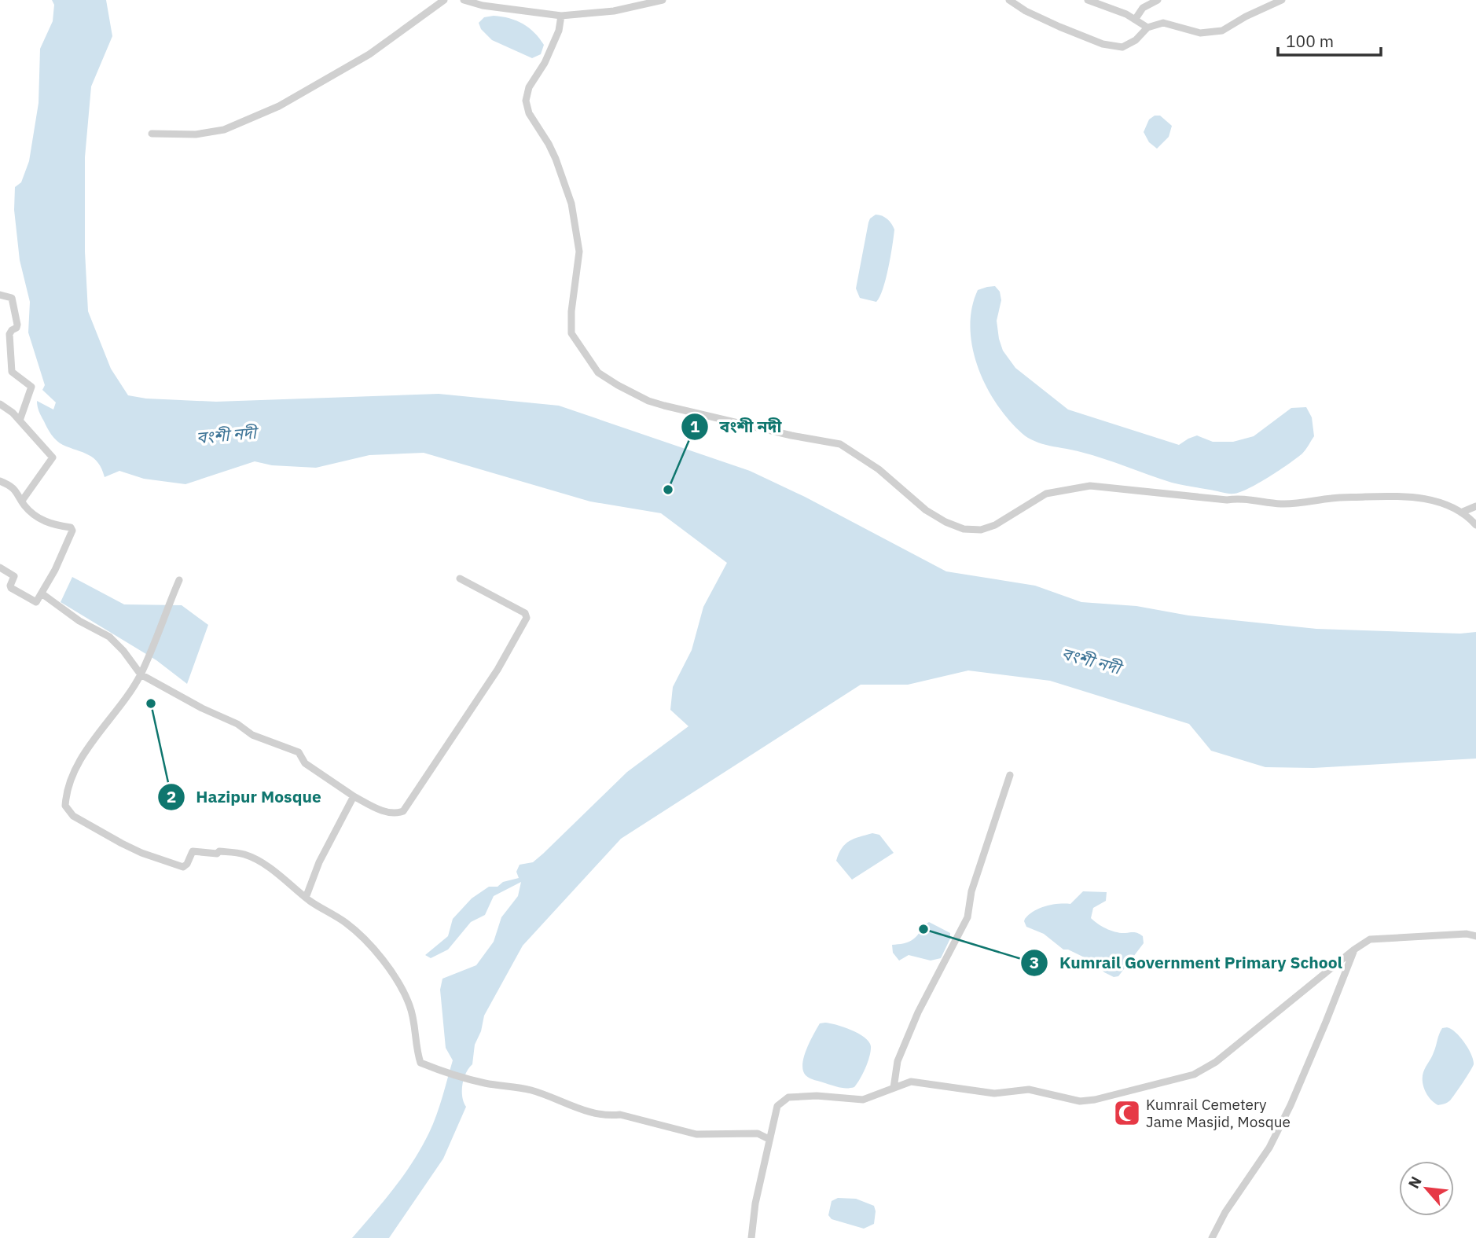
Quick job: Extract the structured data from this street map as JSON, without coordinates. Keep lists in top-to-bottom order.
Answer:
{
  "water": ["বংশী নদী"],
  "places": {
    "other": ["বংশী নদী", "Hazipur Mosque", "Kumrail Government Primary School"],
    "mosque": ["Kumrail Cemetery Jame Masjid, Mosque"]
  },
  "scale_bar": "100 m",
  "north": "top left"
}
